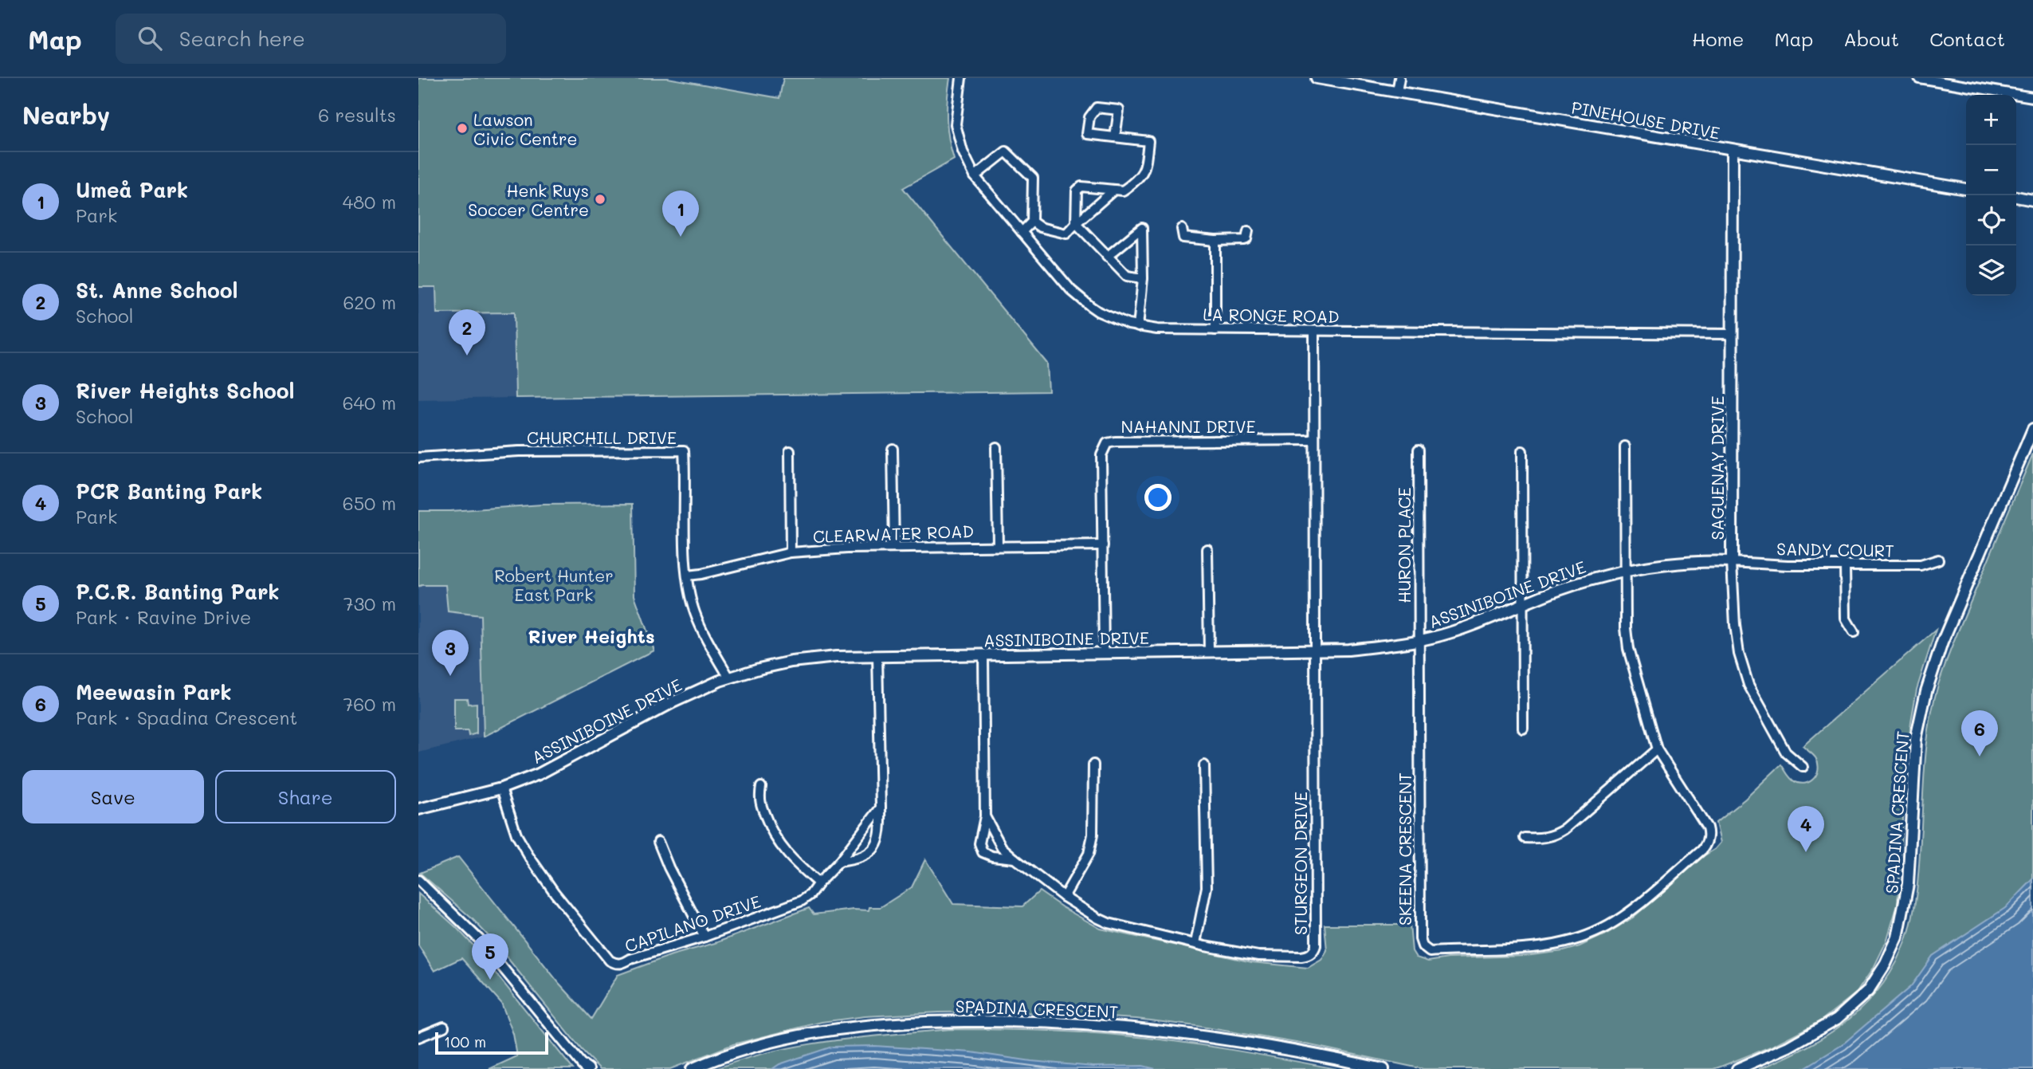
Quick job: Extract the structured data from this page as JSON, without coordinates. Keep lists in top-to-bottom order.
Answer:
{
  "streets": {
    "street": [
      "PINEHOUSE DRIVE",
      "LA RONGE ROAD",
      "NAHANNI DRIVE",
      "CHURCHILL DRIVE",
      "SAGUENAY DRIVE",
      "CLEARWATER ROAD",
      "HURON PLACE",
      "SANDY COURT",
      "ASSINIBOINE DRIVE",
      "SPADINA CRESCENT",
      "SKEENA CRESCENT",
      "STURGEON DRIVE",
      "CAPILANO DRIVE"
    ]
  },
  "crossings": [
    ["PINEHOUSE DRIVE", "SAGUENAY DRIVE"],
    ["LA RONGE ROAD", "SAGUENAY DRIVE"],
    ["NAHANNI DRIVE", "CLEARWATER ROAD"],
    ["NAHANNI DRIVE", "ASSINIBOINE DRIVE"],
    ["CHURCHILL DRIVE", "CLEARWATER ROAD"],
    ["CHURCHILL DRIVE", "ASSINIBOINE DRIVE"],
    ["SAGUENAY DRIVE", "SANDY COURT"],
    ["SAGUENAY DRIVE", "ASSINIBOINE DRIVE"],
    ["HURON PLACE", "ASSINIBOINE DRIVE"],
    ["HURON PLACE", "SKEENA CRESCENT"],
    ["SANDY COURT", "ASSINIBOINE DRIVE"],
    ["ASSINIBOINE DRIVE", "SKEENA CRESCENT"],
    ["ASSINIBOINE DRIVE", "STURGEON DRIVE"],
    ["ASSINIBOINE DRIVE", "CAPILANO DRIVE"]
  ],
  "districts": ["River Heights"],
  "parks": ["Robert Hunter East Park"],
  "places": ["Lawson Civic Centre", "Henk Ruys Soccer Centre"],
  "scale_bar": "100 m",
  "page": {
    "header": "Map",
    "search": "Search here",
    "nav": [
      "Home",
      "Map",
      "About",
      "Contact"
    ],
    "heading": ["Nearby", "6 results"],
    "map_buttons": ["+", "−"],
    "list": [
      {
        "mark": "1",
        "name": "Umeå Park",
        "note": "Park",
        "value": "480 m"
      },
      {
        "mark": "2",
        "name": "St. Anne School",
        "note": "School",
        "value": "620 m"
      },
      {
        "mark": "3",
        "name": "River Heights School",
        "note": "School",
        "value": "640 m"
      },
      {
        "mark": "4",
        "name": "PCR Banting Park",
        "note": "Park",
        "value": "650 m"
      },
      {
        "mark": "5",
        "name": "P.C.R. Banting Park",
        "note": "Park · Ravine Drive",
        "value": "730 m"
      },
      {
        "mark": "6",
        "name": "Meewasin Park",
        "note": "Park · Spadina Crescent",
        "value": "760 m"
      }
    ],
    "pins": [
      "1",
      "2",
      "3",
      "6",
      "4",
      "5"
    ],
    "buttons": ["Save", "Share"],
    "scale": "100 m"
  }
}
